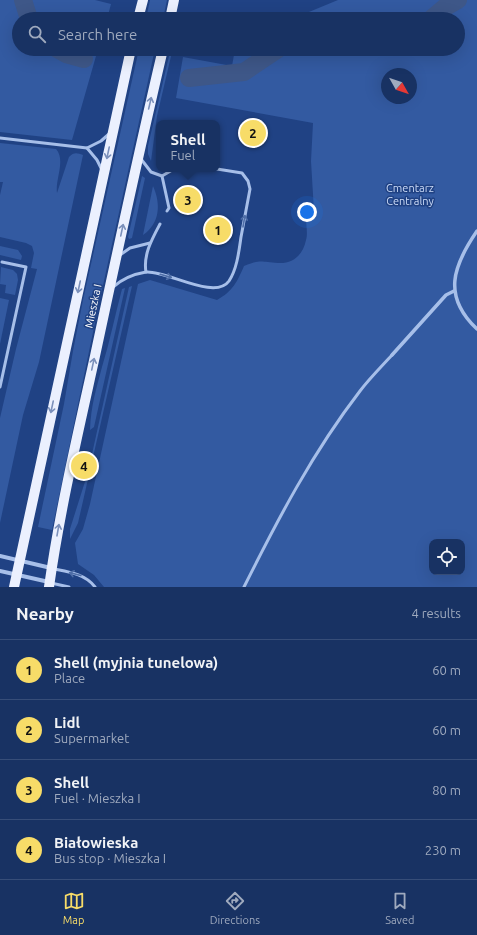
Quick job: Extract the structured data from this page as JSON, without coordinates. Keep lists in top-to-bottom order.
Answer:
{
  "streets": {
    "main road": ["Mieszka I"]
  },
  "parks": ["Cmentarz Centralny"],
  "north": "bottom right",
  "page": {
    "search": "Search here",
    "pins": [
      "2",
      "3",
      "1",
      "4"
    ],
    "popup": ["Shell", "Fuel"],
    "heading": ["Nearby", "4 results"],
    "list": [
      {
        "mark": "1",
        "name": "Shell (myjnia tunelowa)",
        "note": "Place",
        "value": "60 m"
      },
      {
        "mark": "2",
        "name": "Lidl",
        "note": "Supermarket",
        "value": "60 m"
      },
      {
        "mark": "3",
        "name": "Shell",
        "note": "Fuel · Mieszka I",
        "value": "80 m"
      },
      {
        "mark": "4",
        "name": "Białowieska",
        "note": "Bus stop · Mieszka I",
        "value": "230 m"
      }
    ],
    "nav": ["Map", "Directions", "Saved"]
  }
}
